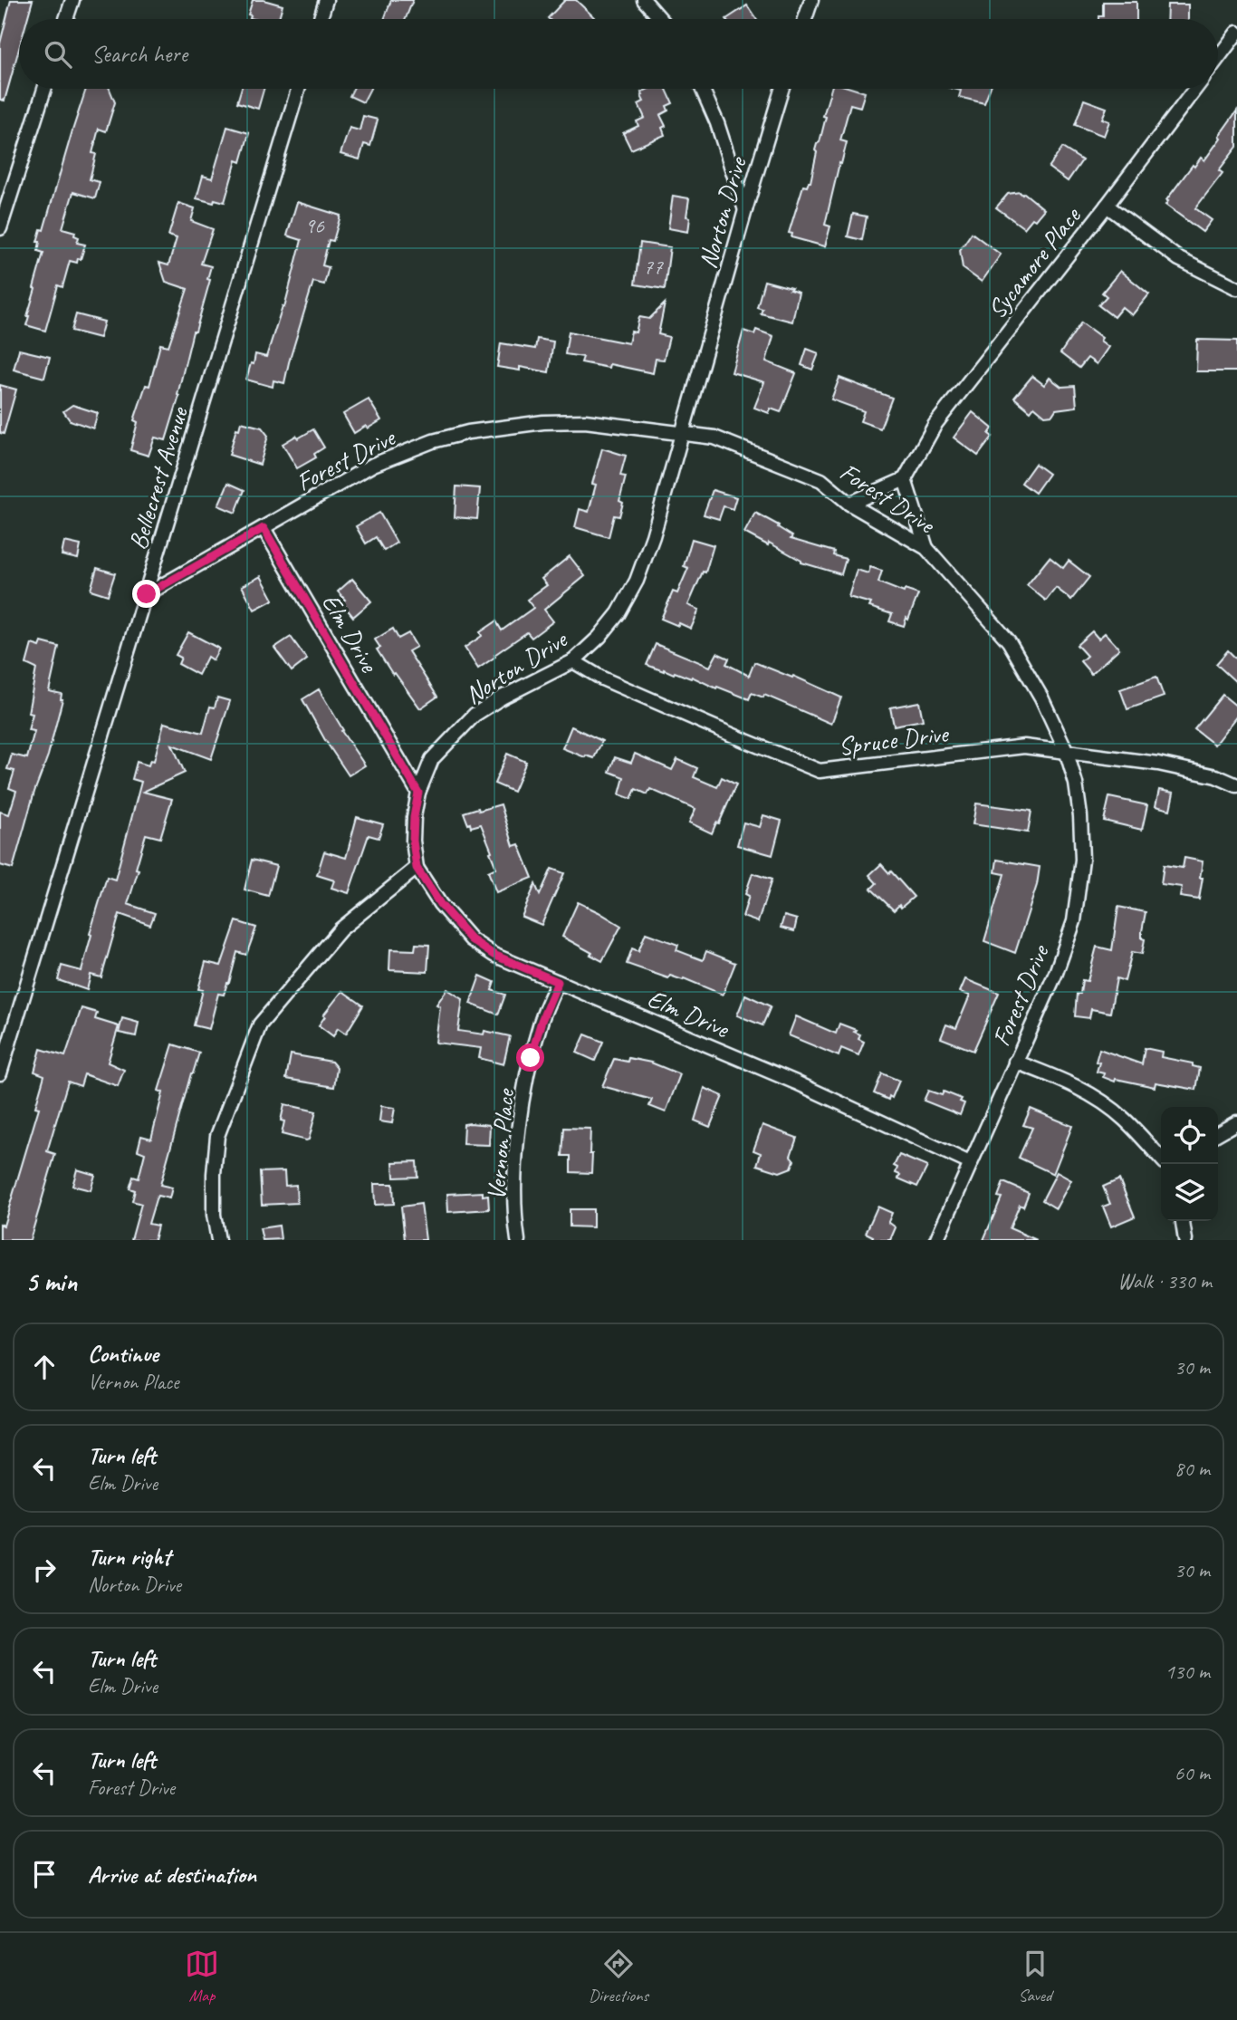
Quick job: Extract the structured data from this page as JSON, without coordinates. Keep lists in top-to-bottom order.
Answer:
{
  "streets": {
    "street": [
      "Norton Drive",
      "Sycamore Place",
      "Forest Drive",
      "Bellecrest Avenue",
      "Elm Drive",
      "Spruce Drive",
      "Vernon Place"
    ]
  },
  "crossings": [
    ["Norton Drive", "Forest Drive"],
    ["Norton Drive", "Elm Drive"],
    ["Norton Drive", "Spruce Drive"],
    ["Forest Drive", "Bellecrest Avenue"],
    ["Forest Drive", "Elm Drive"],
    ["Forest Drive", "Spruce Drive"],
    ["Elm Drive", "Vernon Place"]
  ],
  "house_numbers": ["96", "77"],
  "page": {
    "search": "Search here",
    "heading": ["5 min", "Walk · 330 m"],
    "list": [
      ["Continue", "Vernon Place", "30 m"],
      ["Turn left", "Elm Drive", "80 m"],
      ["Turn right", "Norton Drive", "30 m"],
      ["Turn left", "Elm Drive", "130 m"],
      ["Turn left", "Forest Drive", "60 m"],
      "Arrive at destination"
    ],
    "nav": ["Map", "Directions", "Saved"]
  }
}
